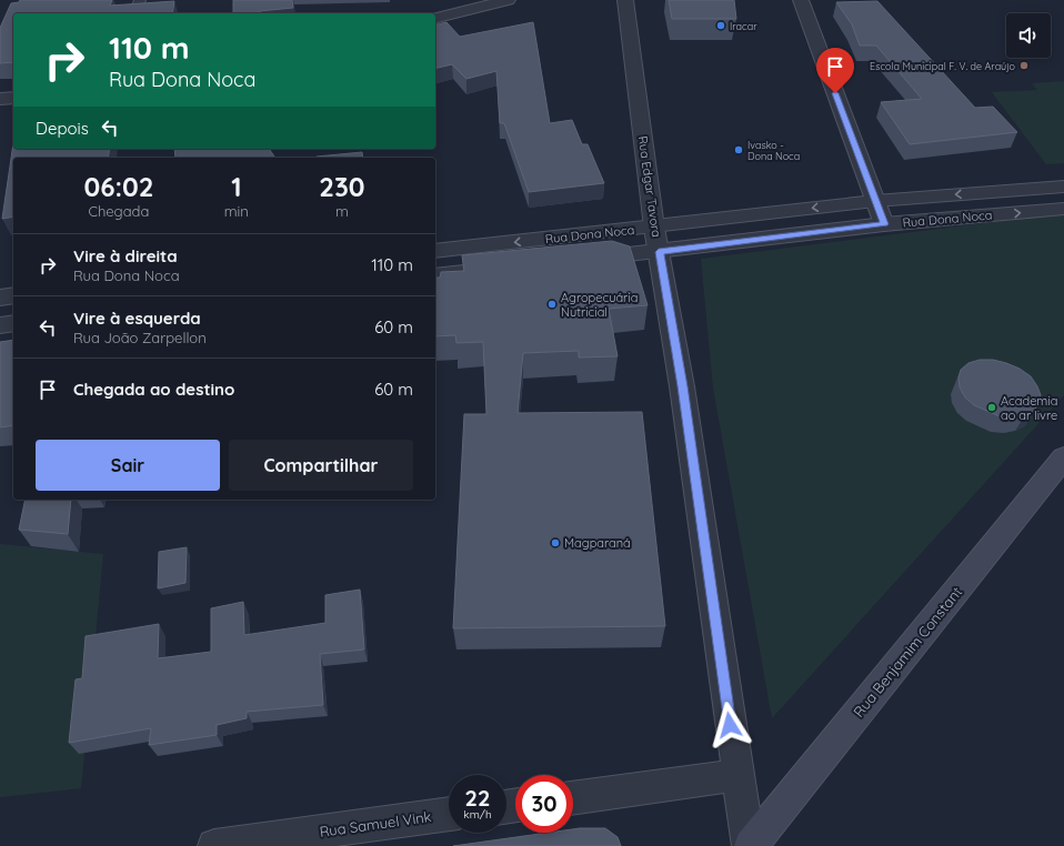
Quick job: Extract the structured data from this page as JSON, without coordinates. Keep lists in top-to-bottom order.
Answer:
{
  "streets": {
    "main road": ["Rua Benjamim Constant"],
    "street": ["Rua Edgar Tavora", "Rua Dona Noca", "Rua Samuel Vink"]
  },
  "crossings": [
    ["Rua Edgar Tavora", "Rua Dona Noca"],
    ["Rua Edgar Tavora", "Rua Benjamim Constant"]
  ],
  "places": [
    "Iracar",
    "Escola Municipal F. V. de Araújo",
    "Ivasko - Dona Noca",
    "Agropecuária Nutricial",
    "Academia ao ar livre",
    "Magparaná"
  ],
  "page": {
    "turn": ["110 m", "Rua Dona Noca"],
    "then": "Depois",
    "eta": [
      "06:02",
      "Chegada",
      "1",
      "min",
      "230",
      "m"
    ],
    "list": [
      {
        "name": "Vire à direita",
        "note": "Rua Dona Noca",
        "value": "110 m"
      },
      {
        "name": "Vire à esquerda",
        "note": "Rua João Zarpellon",
        "value": "60 m"
      },
      {
        "name": "Chegada ao destino",
        "value": "60 m"
      }
    ],
    "buttons": ["Sair", "Compartilhar"],
    "speed": "22 km/h",
    "limit": "30"
  }
}
